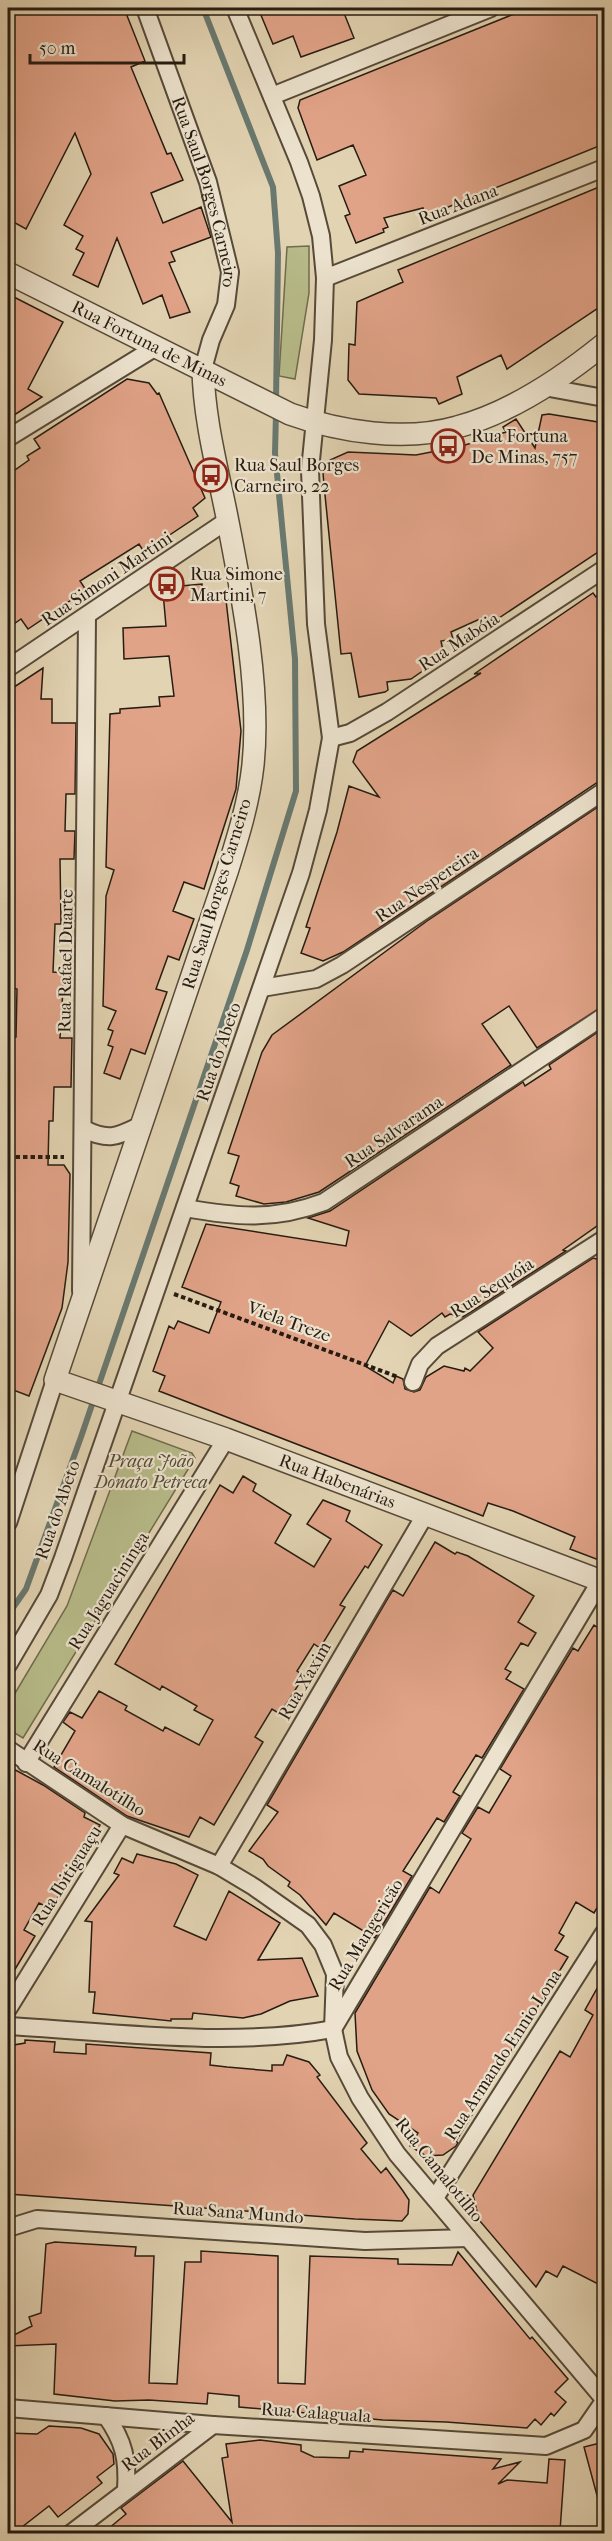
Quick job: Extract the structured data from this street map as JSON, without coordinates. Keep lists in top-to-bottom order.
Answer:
{
  "streets": {
    "street": [
      "Rua Saul Borges Carneiro",
      "Rua Adana",
      "Rua Fortuna de Minas",
      "Rua Simoni Martini",
      "Rua Mabóia",
      "Rua Nespereira",
      "Rua Rafael Duarte",
      "Rua do Abeto",
      "Rua Salvarama",
      "Rua Sequóia",
      "Rua Habenárias",
      "Rua Jaguacininga",
      "Rua Xaxim",
      "Rua Camalotilho",
      "Rua Ibitiguaçu",
      "Rua Mangericão",
      "Rua Armando Ennio Lona",
      "Rua Sana Mundo",
      "Rua Calaguala",
      "Rua Blinha"
    ],
    "path": ["Viela Treze"]
  },
  "crossings": [
    ["Rua Saul Borges Carneiro", "Rua Fortuna de Minas"],
    ["Rua Saul Borges Carneiro", "Rua Simoni Martini"],
    ["Rua Saul Borges Carneiro", "Rua Rafael Duarte"],
    ["Rua Saul Borges Carneiro", "Rua Habenárias"],
    ["Rua Adana", "Rua do Abeto"],
    ["Rua Fortuna de Minas", "Rua do Abeto"],
    ["Rua Simoni Martini", "Rua Rafael Duarte"],
    ["Rua Mabóia", "Rua do Abeto"],
    ["Rua Nespereira", "Rua do Abeto"],
    ["Rua do Abeto", "Rua Salvarama"],
    ["Rua do Abeto", "Viela Treze"],
    ["Rua do Abeto", "Rua Habenárias"],
    ["Rua Sequóia", "Viela Treze"],
    ["Rua Habenárias", "Rua Jaguacininga"],
    ["Rua Habenárias", "Rua Xaxim"],
    ["Rua Habenárias", "Rua Mangericão"],
    ["Rua Jaguacininga", "Rua Camalotilho"],
    ["Rua Xaxim", "Rua Camalotilho"],
    ["Rua Camalotilho", "Rua Ibitiguaçu"],
    ["Rua Camalotilho", "Rua Mangericão"],
    ["Rua Camalotilho", "Rua Armando Ennio Lona"],
    ["Rua Camalotilho", "Rua Sana Mundo"],
    ["Rua Camalotilho", "Rua Calaguala"],
    ["Rua Calaguala", "Rua Blinha"]
  ],
  "parks": ["Praça João Donato Petreca"],
  "places": {
    "bus stop": ["Rua Fortuna De Minas, 757", "Rua Saul Borges Carneiro, 22", "Rua Simone Martini, 7"]
  },
  "scale_bar": "50 m"
}
